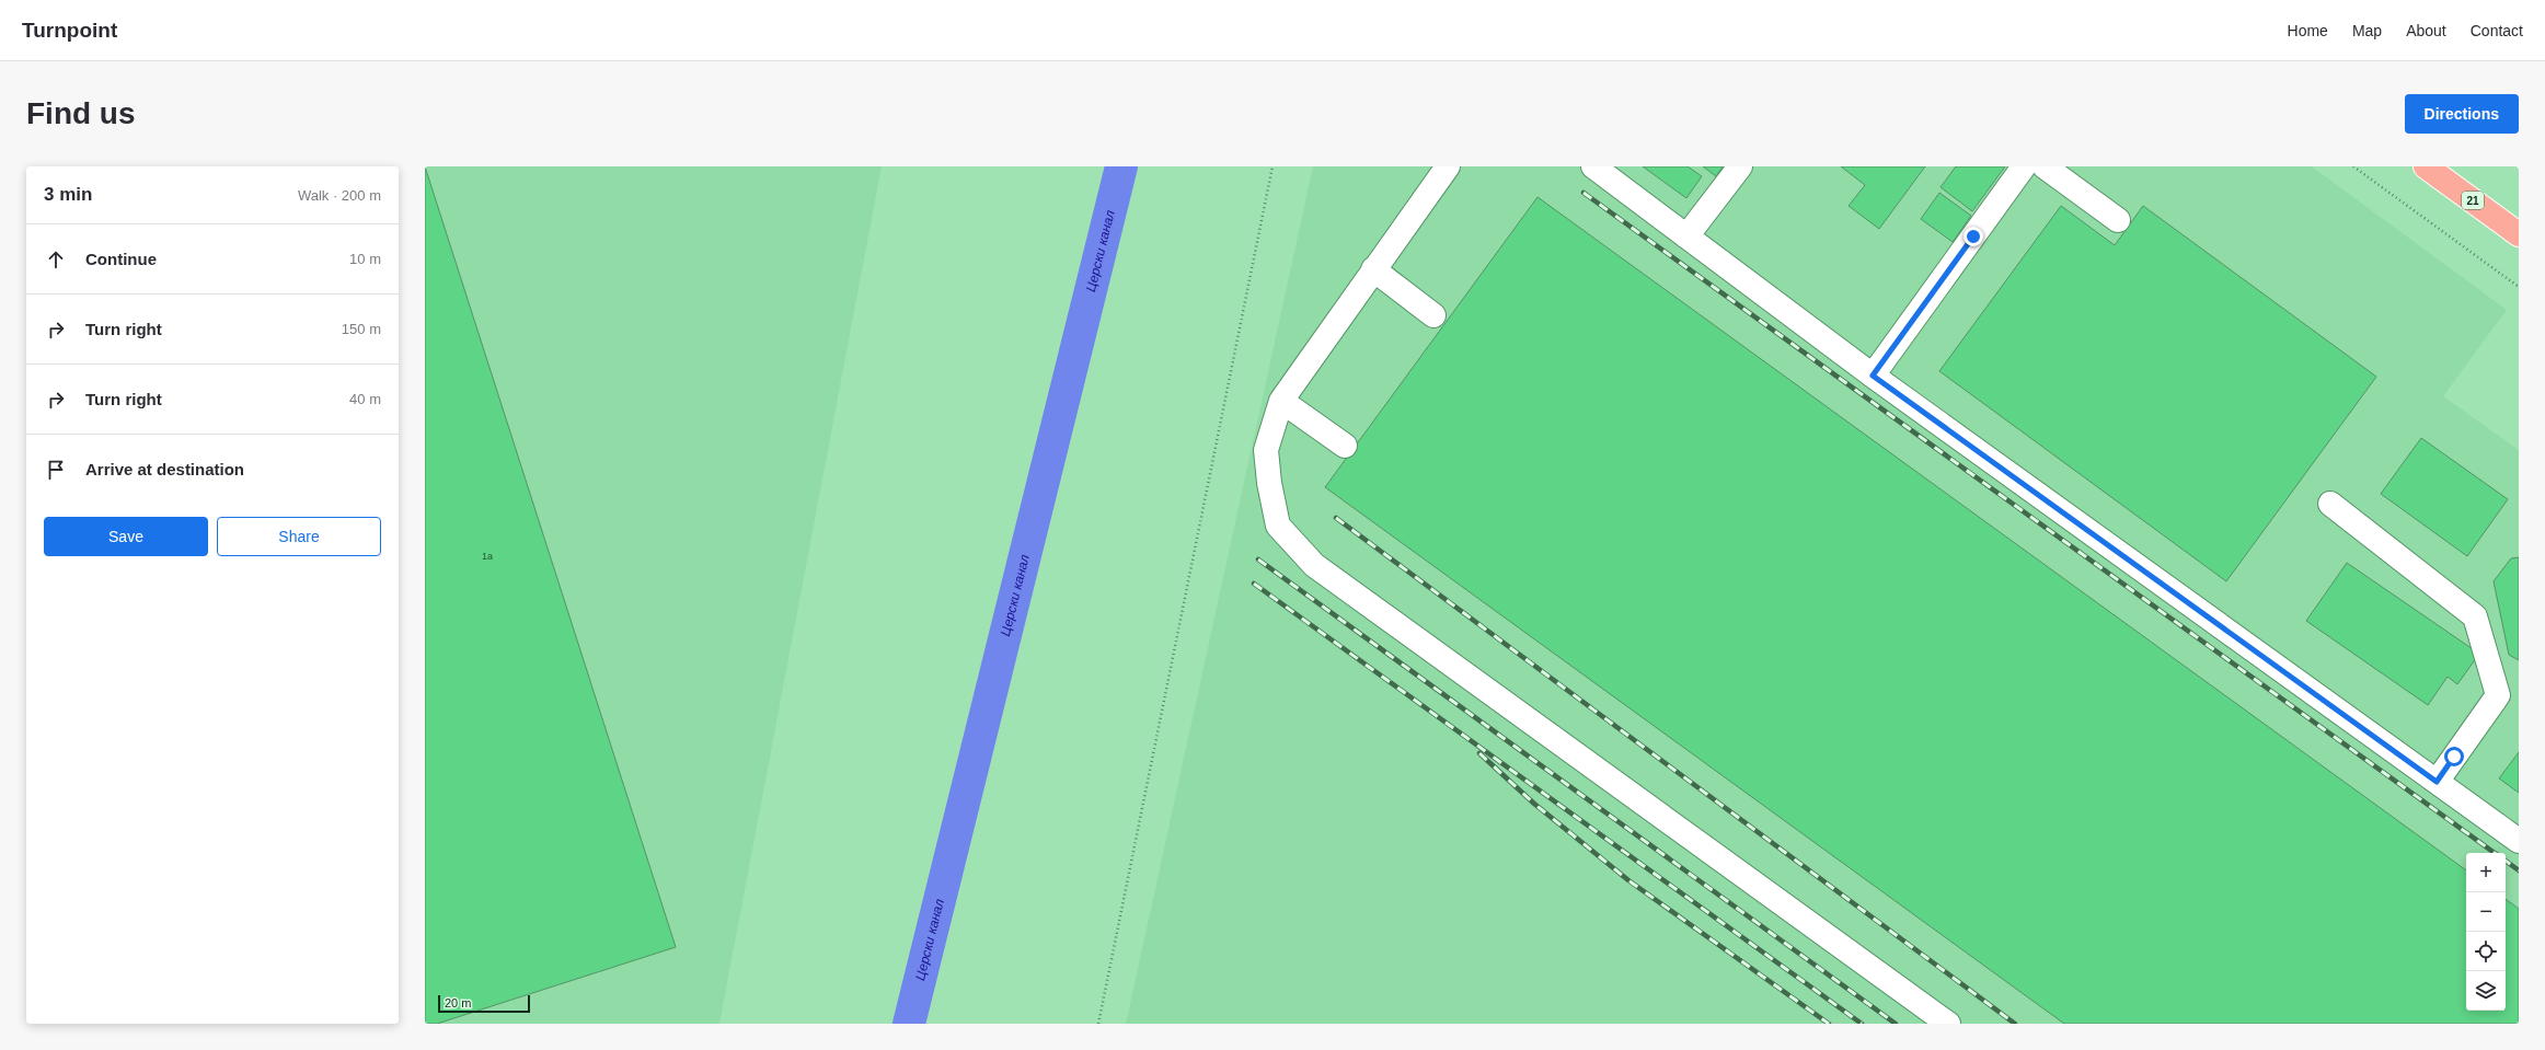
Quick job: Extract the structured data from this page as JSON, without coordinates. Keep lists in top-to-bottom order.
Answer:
{
  "streets": {
    "main road": ["21"]
  },
  "water": ["Церски канал"],
  "house_numbers": ["1a"],
  "scale_bar": "20 m",
  "page": {
    "header": "Turnpoint",
    "nav": [
      "Home",
      "Map",
      "About",
      "Contact"
    ],
    "buttons": [
      "Directions",
      ["Save", "Share"]
    ],
    "title": "Find us",
    "heading": ["3 min", "Walk · 200 m"],
    "list": [
      ["Continue", "10 m"],
      ["Turn right", "150 m"],
      ["Turn right", "40 m"],
      "Arrive at destination"
    ],
    "map_buttons": ["+", "−"],
    "scale": "20 m"
  }
}
